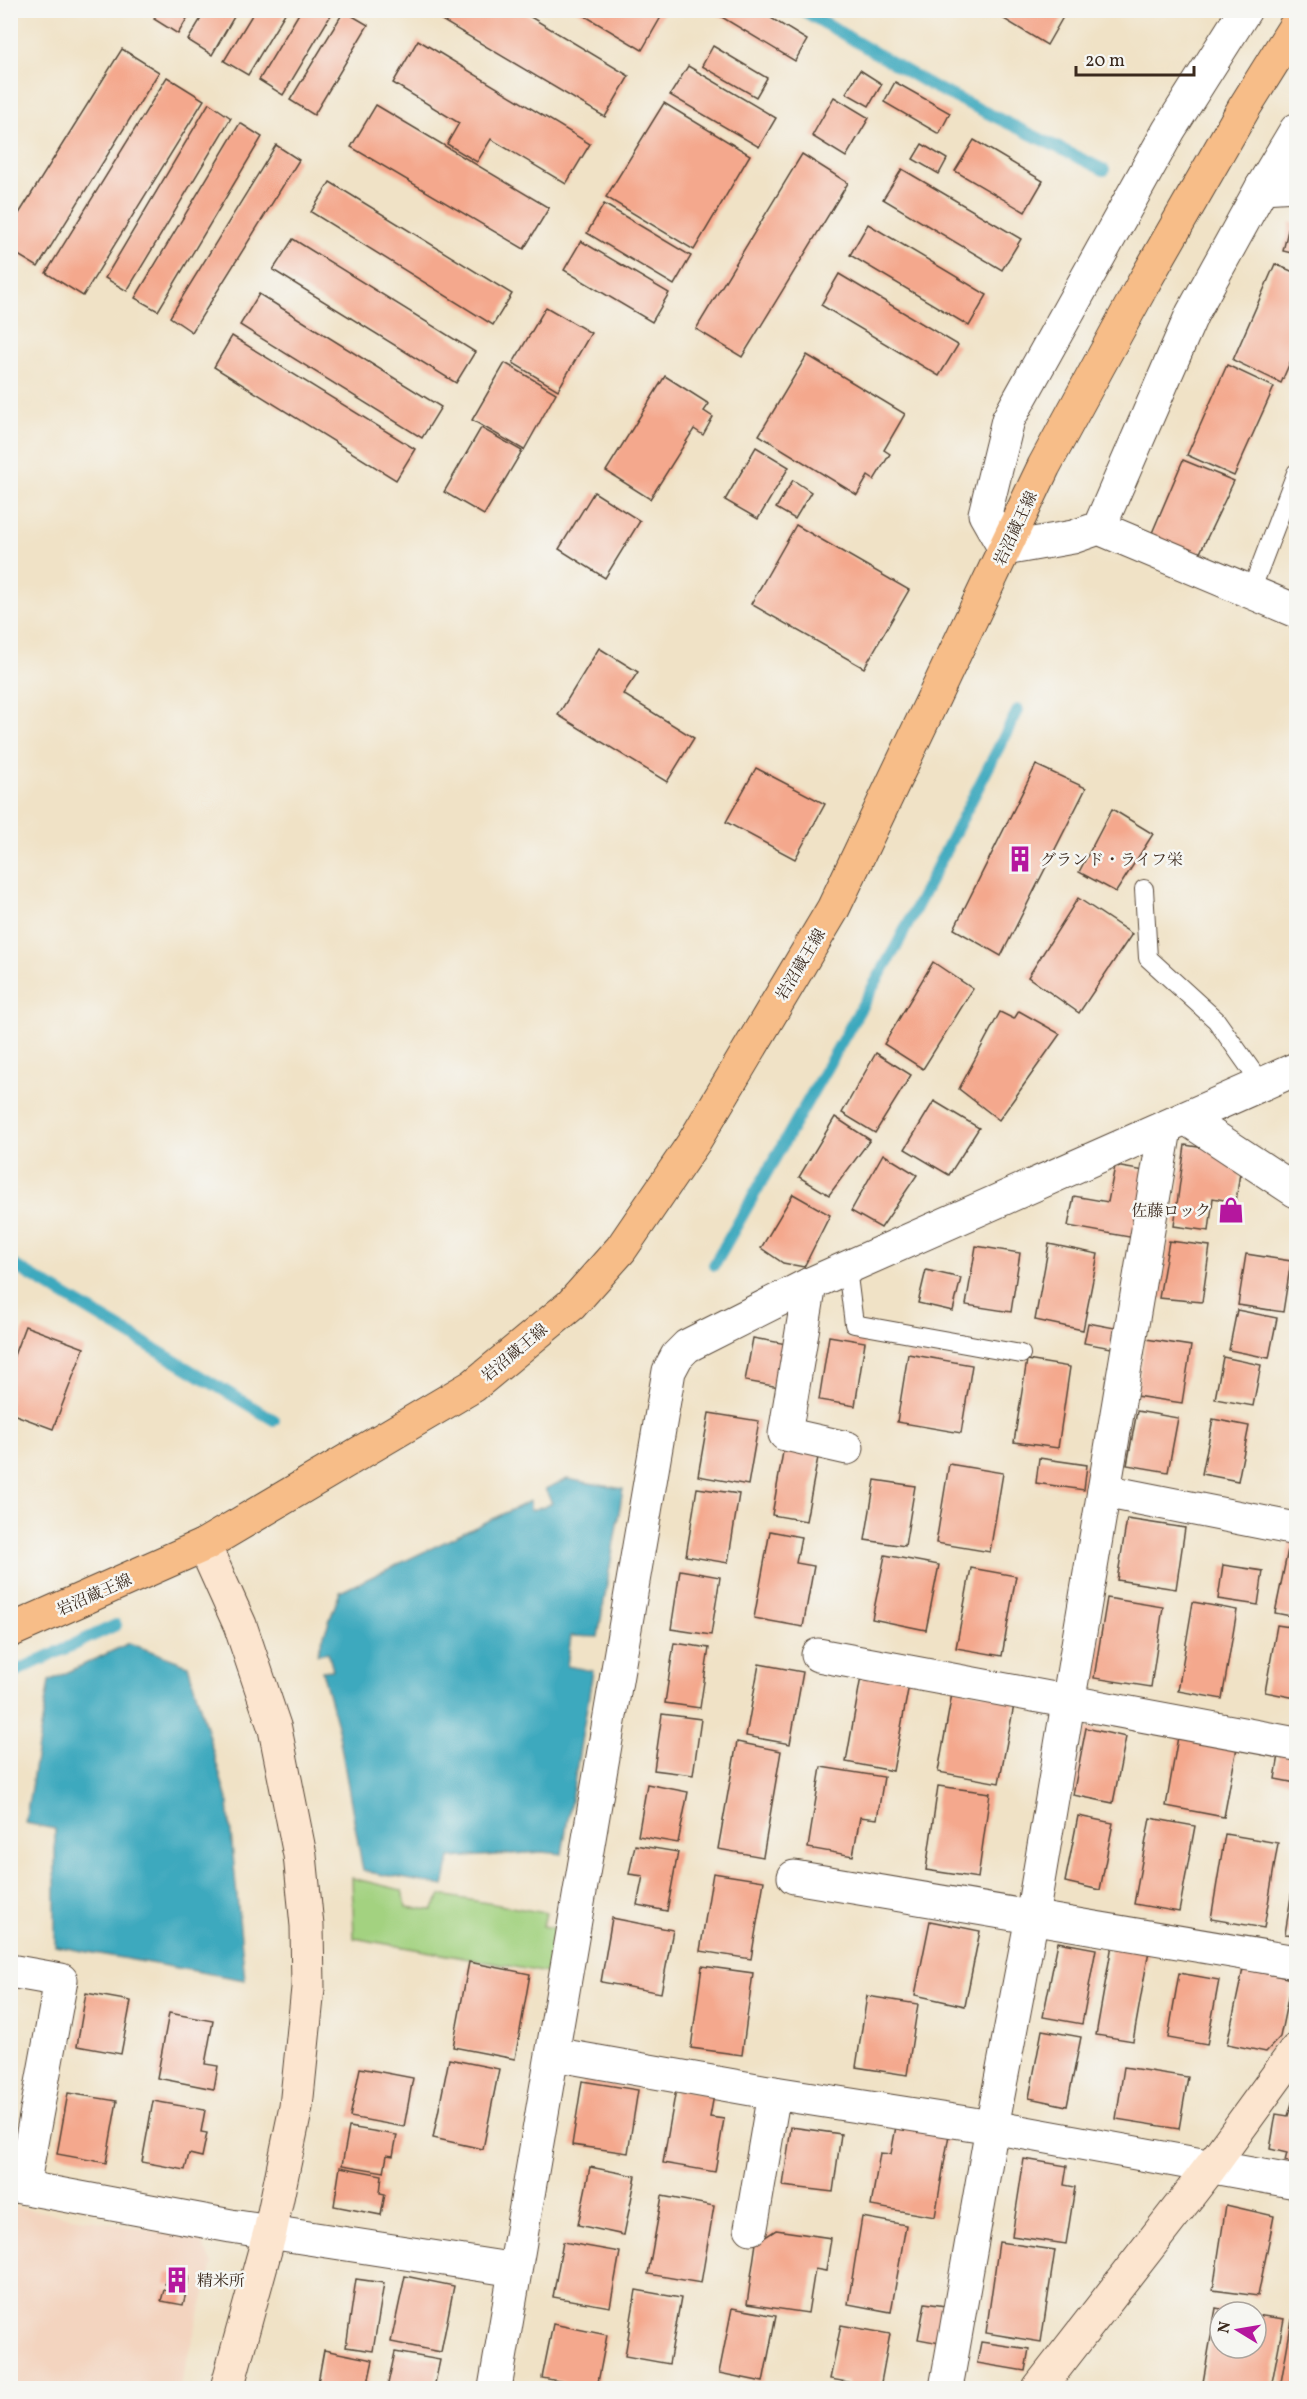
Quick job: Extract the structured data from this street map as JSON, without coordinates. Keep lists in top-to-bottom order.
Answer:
{
  "streets": {
    "main road": ["岩沼蔵王線"]
  },
  "places": {
    "building": ["グランド・ライフ栄", "精米所"],
    "shop": ["佐藤ロック"]
  },
  "scale_bar": "20 m",
  "north": "left"
}
